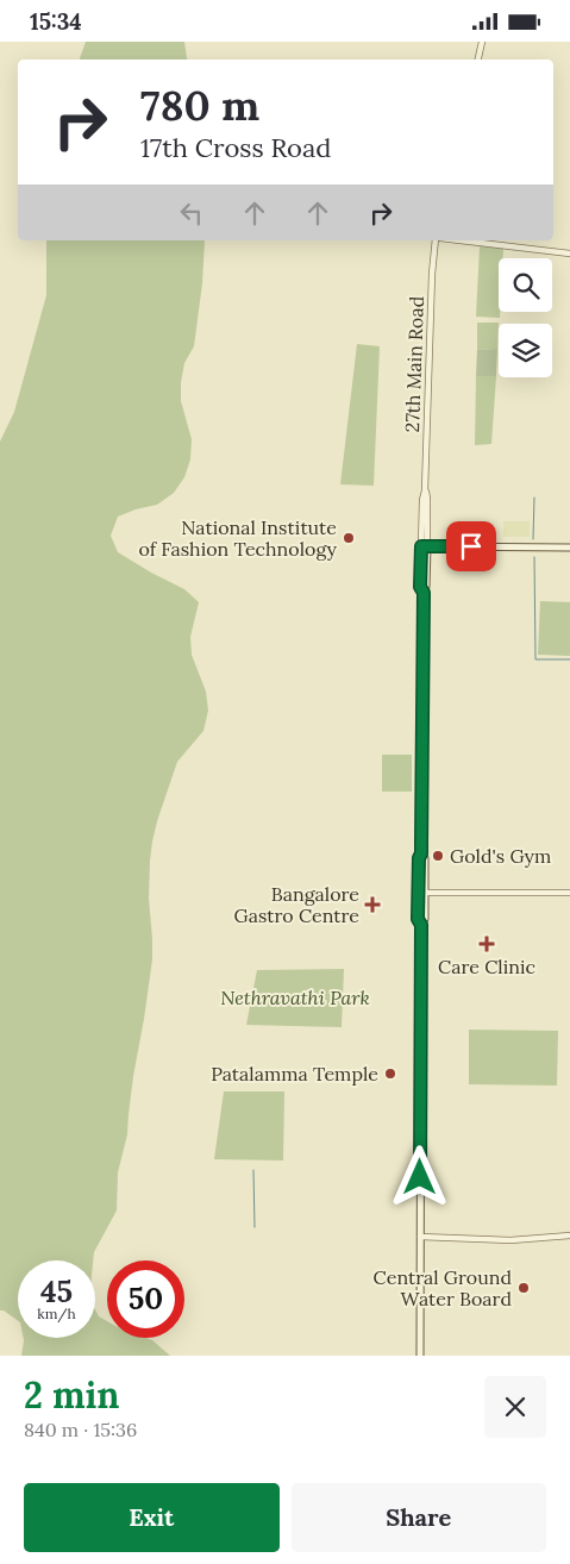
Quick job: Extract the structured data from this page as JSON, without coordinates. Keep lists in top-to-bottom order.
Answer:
{
  "streets": {
    "main road": ["27th Main Road"]
  },
  "parks": ["Nethravathi Park"],
  "places": {
    "other": [
      "National Institute of Fashion Technology",
      "Gold's Gym",
      "Patalamma Temple",
      "Central Ground Water Board"
    ],
    "health": ["Bangalore Gastro Centre", "Care Clinic"]
  },
  "page": {
    "status": "15:34",
    "turn": ["780 m", "17th Cross Road"],
    "speed": "45 km/h",
    "limit": "50",
    "heading": ["2 min", "840 m · 15:36"],
    "buttons": ["Exit", "Share"]
  }
}
